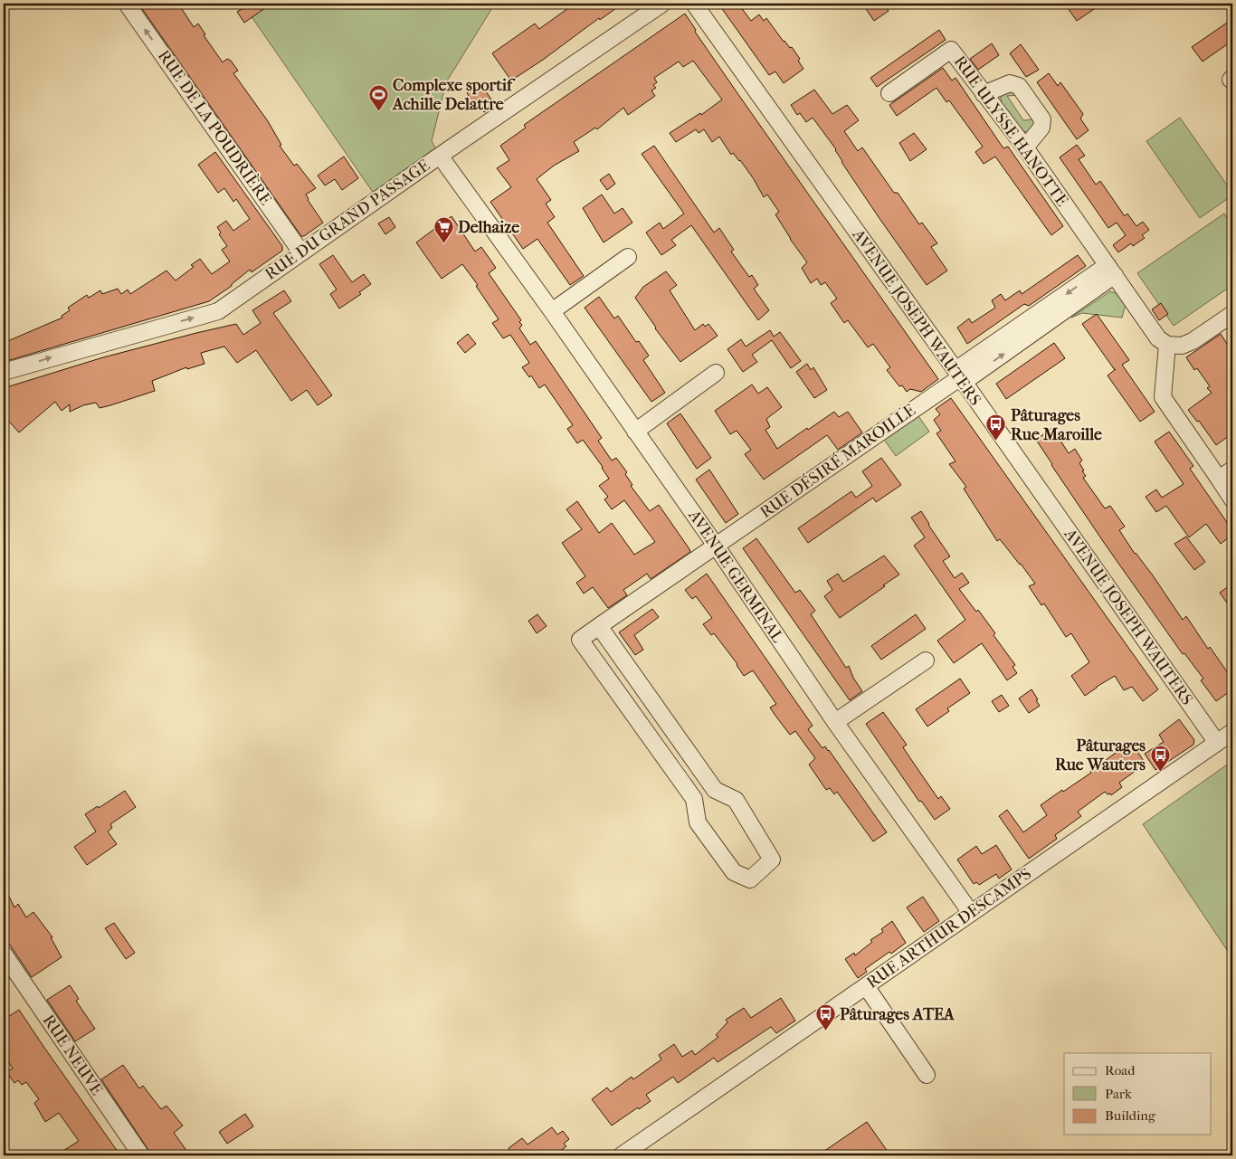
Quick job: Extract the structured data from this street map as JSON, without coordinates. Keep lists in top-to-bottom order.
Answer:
{
  "streets": {
    "street": [
      "RUE DE LA POUDRIÈRE",
      "RUE ULYSSE HANOTTE",
      "RUE DU GRAND PASSAGE",
      "AVENUE JOSEPH WAUTERS",
      "RUE DÉSIRÉ MAROILLE",
      "AVENUE GERMINAL",
      "RUE ARTHUR DESCAMPS",
      "RUE NEUVE"
    ]
  },
  "crossings": [
    ["RUE DE LA POUDRIÈRE", "RUE DU GRAND PASSAGE"],
    ["RUE ULYSSE HANOTTE", "RUE DÉSIRÉ MAROILLE"],
    ["RUE DU GRAND PASSAGE", "AVENUE GERMINAL"],
    ["AVENUE JOSEPH WAUTERS", "RUE DÉSIRÉ MAROILLE"],
    ["AVENUE JOSEPH WAUTERS", "RUE ARTHUR DESCAMPS"],
    ["RUE DÉSIRÉ MAROILLE", "AVENUE GERMINAL"],
    ["AVENUE GERMINAL", "RUE ARTHUR DESCAMPS"]
  ],
  "one_way": ["RUE DE LA POUDRIÈRE", "RUE DU GRAND PASSAGE"],
  "places": {
    "sports": ["Complexe sportif Achille Delattre"],
    "supermarket": ["Delhaize"],
    "bus stop": ["Pâturages Rue Maroille", "Pâturages Rue Wauters", "Pâturages ATEA"]
  },
  "legend": ["Road", "Park", "Building"]
}
